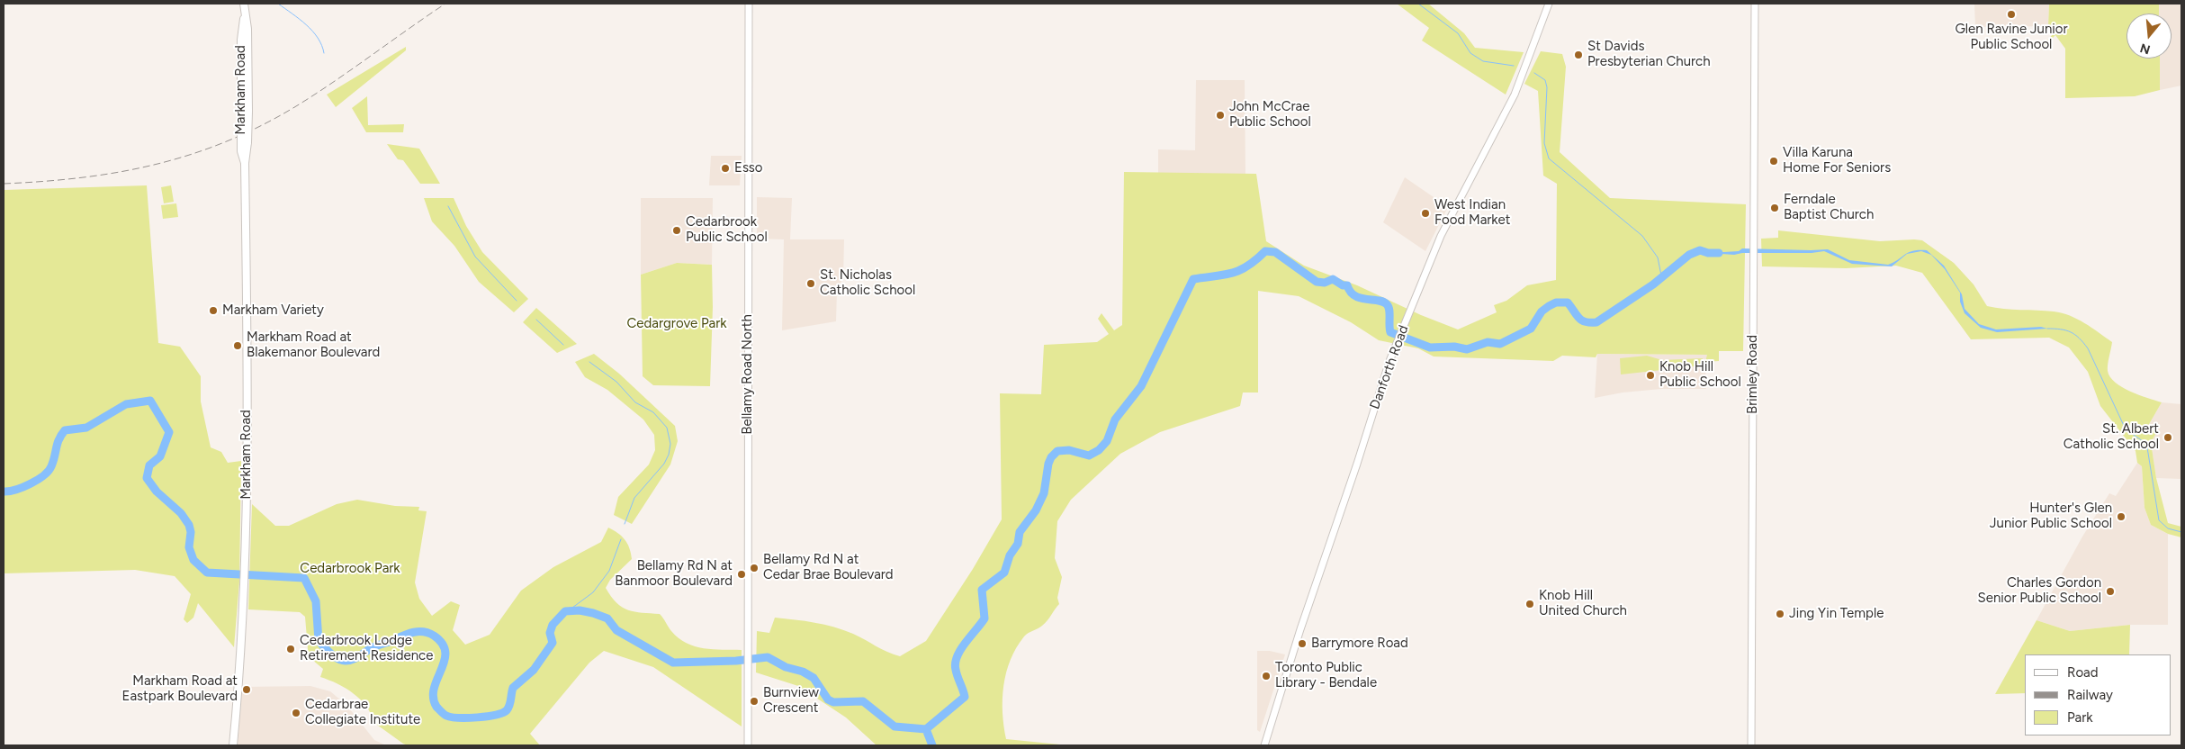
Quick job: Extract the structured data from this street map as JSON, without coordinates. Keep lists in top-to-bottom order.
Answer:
{
  "streets": {
    "main road": [
      "Markham Road",
      "Danforth Road",
      "Bellamy Road North",
      "Brimley Road"
    ]
  },
  "parks": ["Cedargrove Park", "Cedarbrook Park"],
  "places": [
    "Glen Ravine Junior Public School",
    "St Davids Presbyterian Church",
    "John McCrae Public School",
    "Villa Karuna Home For Seniors",
    "Esso",
    "Ferndale Baptist Church",
    "West Indian Food Market",
    "Cedarbrook Public School",
    "St. Nicholas Catholic School",
    "Markham Variety",
    "Markham Road at Blakemanor Boulevard",
    "Knob Hill Public School",
    "St. Albert Catholic School",
    "Hunter's Glen Junior Public School",
    "Bellamy Rd N at Cedar Brae Boulevard",
    "Bellamy Rd N at Banmoor Boulevard",
    "Charles Gordon Senior Public School",
    "Knob Hill United Church",
    "Jing Yin Temple",
    "Barrymore Road",
    "Cedarbrook Lodge Retirement Residence",
    "Toronto Public Library - Bendale",
    "Markham Road at Eastpark Boulevard",
    "Burnview Crescent",
    "Cedarbrae Collegiate Institute"
  ],
  "legend": ["Road", "Railway", "Park"],
  "north": "bottom"
}
